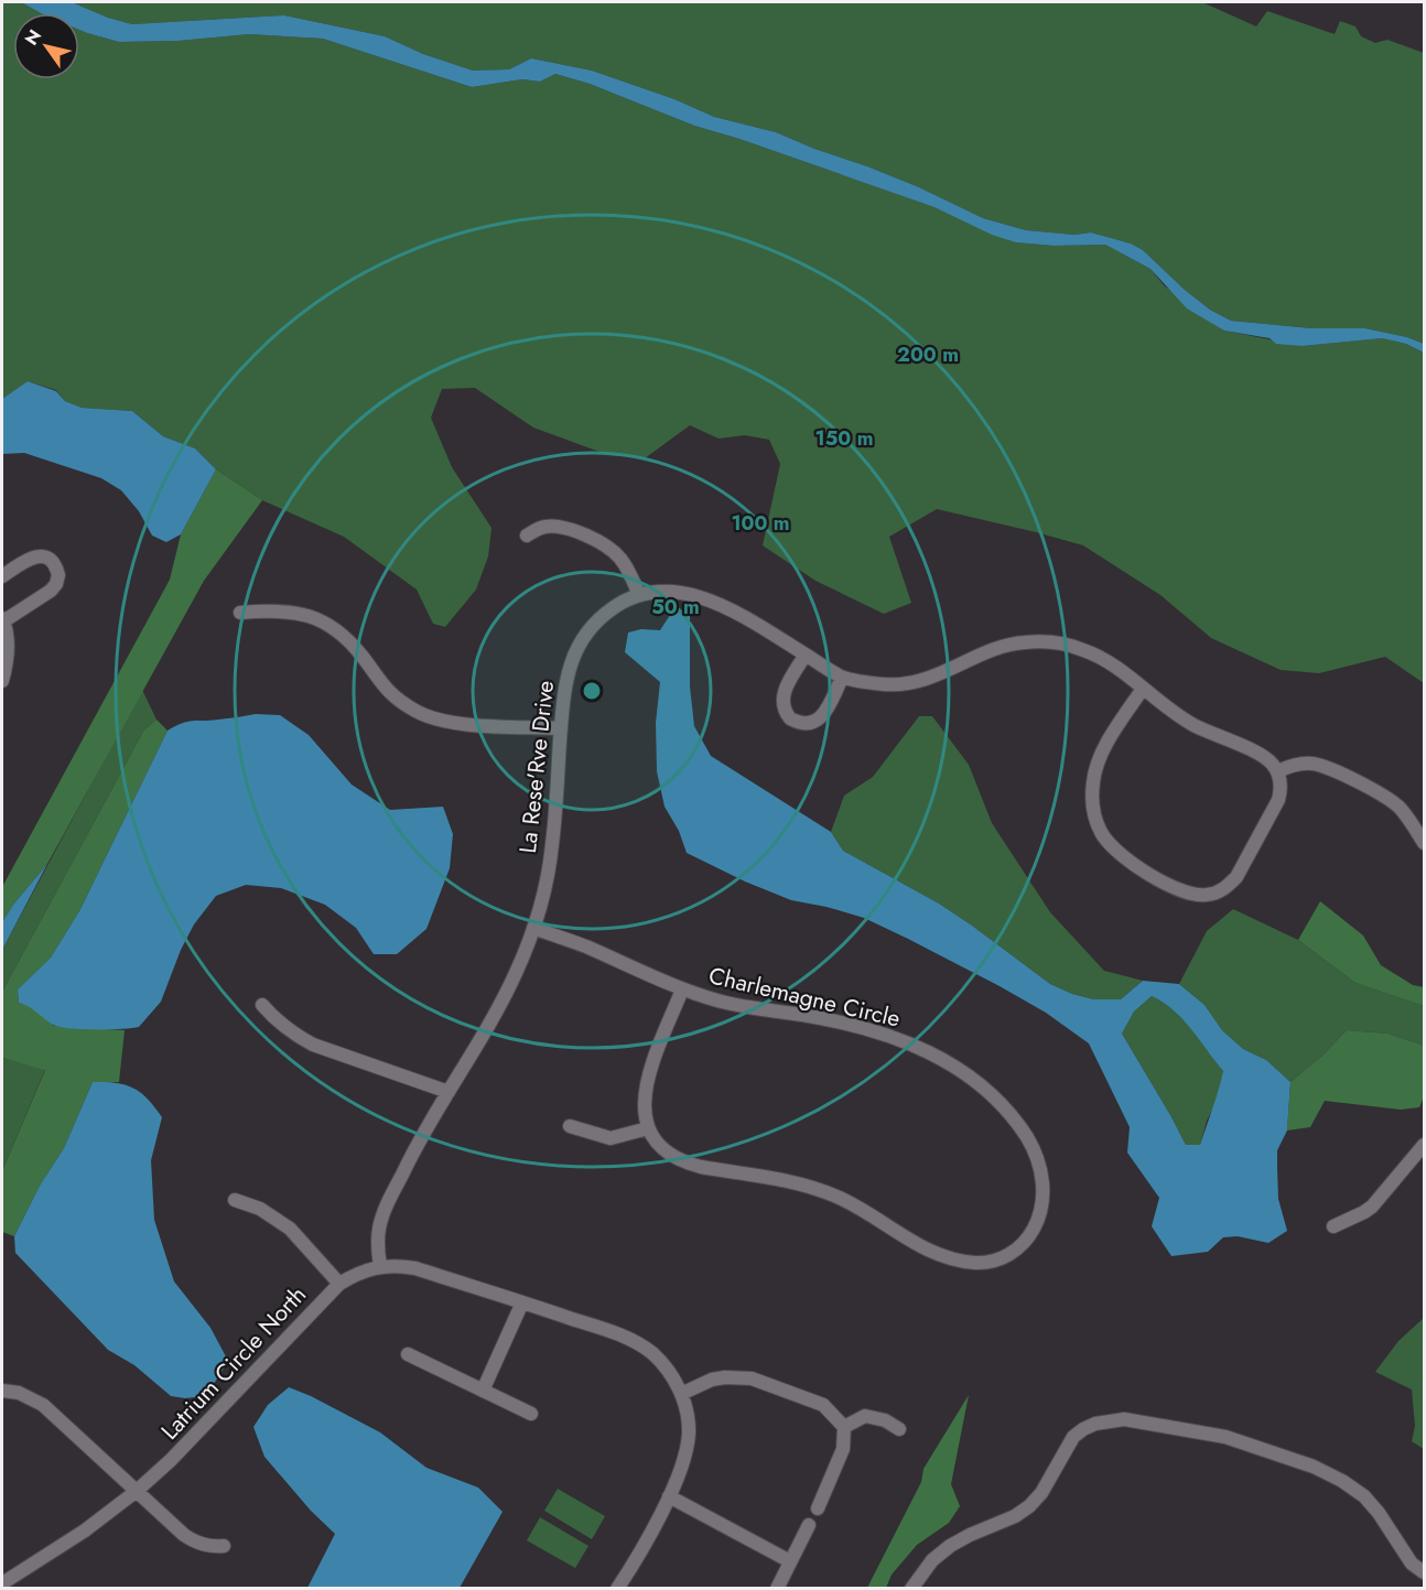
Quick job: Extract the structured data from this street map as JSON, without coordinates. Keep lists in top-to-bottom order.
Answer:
{
  "streets": {
    "street": ["La Rese'Rve Drive", "Charlemagne Circle", "Latrium Circle North"]
  },
  "crossings": [
    ["La Rese'Rve Drive", "Charlemagne Circle"],
    ["La Rese'Rve Drive", "Latrium Circle North"]
  ],
  "north": "top left",
  "rings": [
    "200 m",
    "150 m",
    "100 m",
    "50 m"
  ]
}
